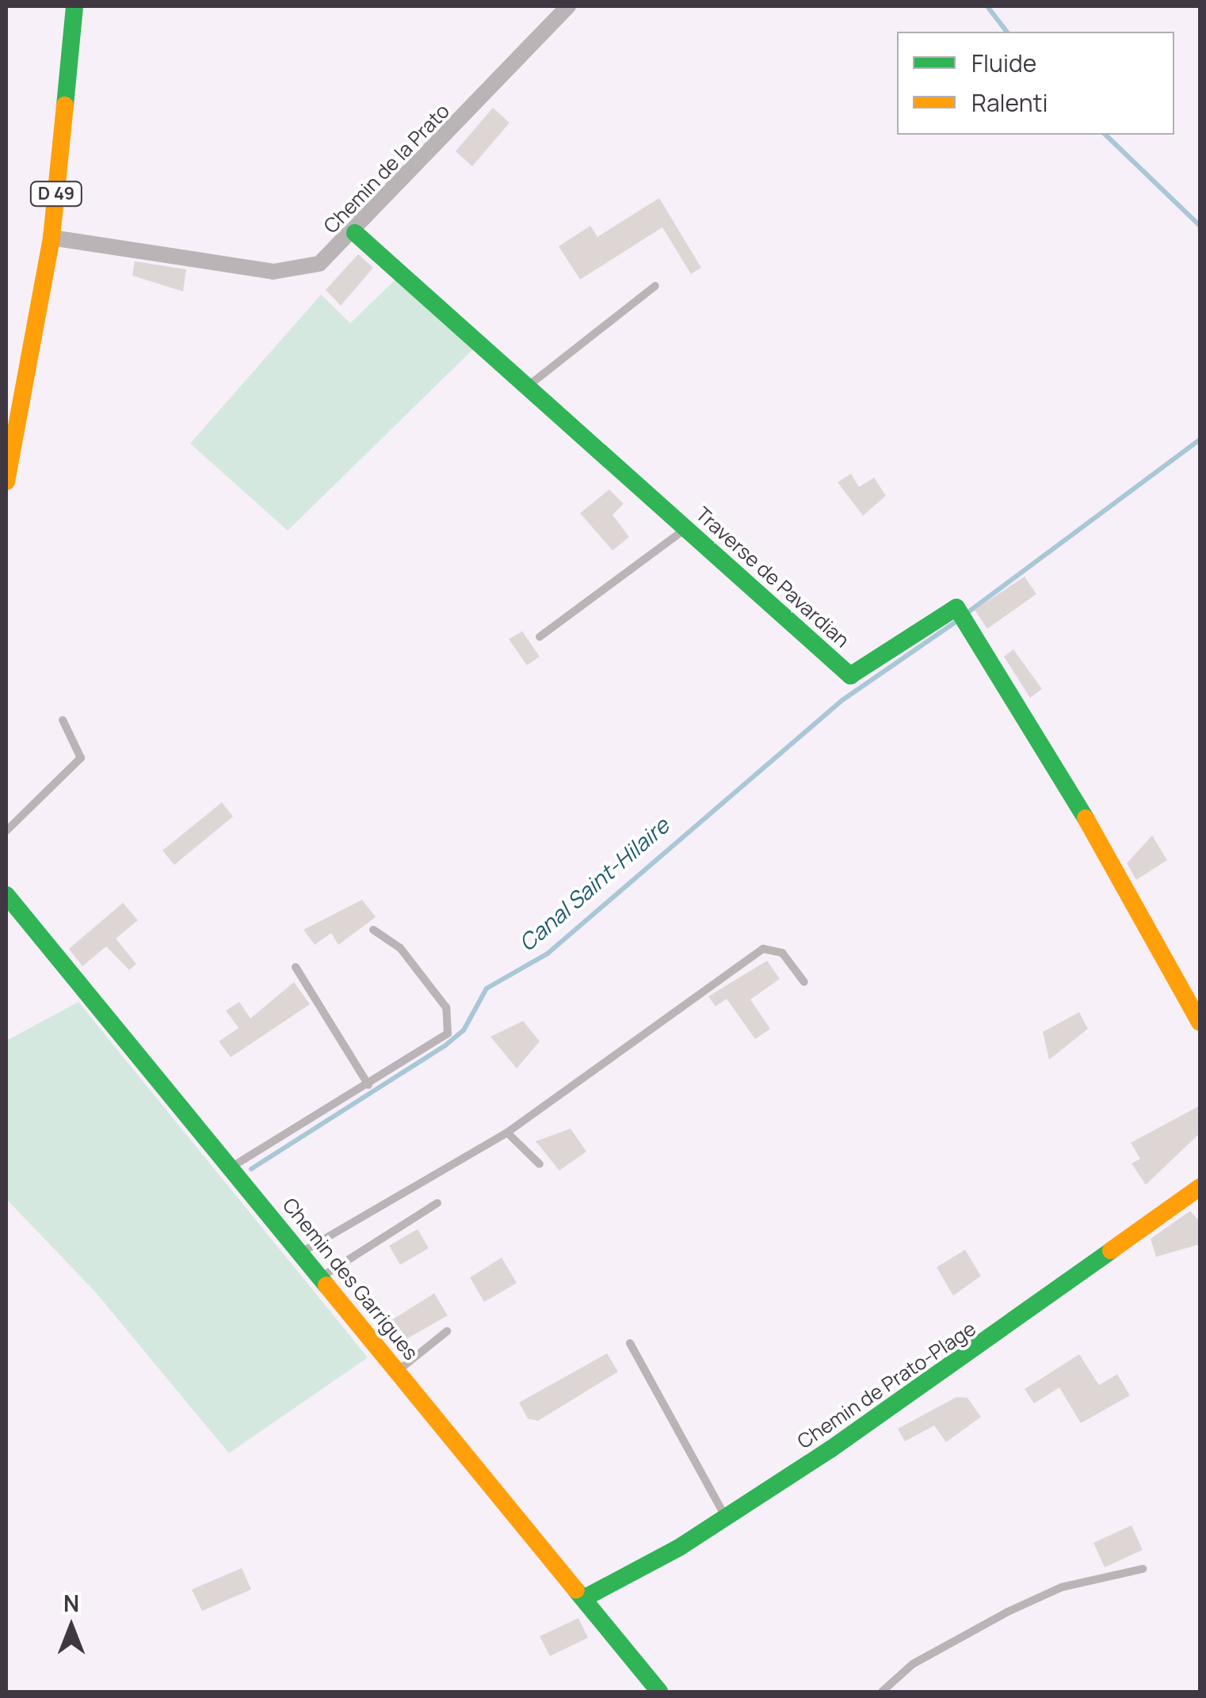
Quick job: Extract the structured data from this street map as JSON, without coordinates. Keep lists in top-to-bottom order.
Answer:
{
  "streets": {
    "street": [
      "Chemin de la Prato",
      "D 49",
      "Traverse de Pavardian",
      "Chemin des Garrigues",
      "Chemin de Prato-Plage"
    ]
  },
  "crossings": [
    ["Chemin de la Prato", "D 49"],
    ["Chemin de la Prato", "Traverse de Pavardian"],
    ["Chemin des Garrigues", "Chemin de Prato-Plage"]
  ],
  "water": ["Canal Saint-Hilaire"],
  "legend": ["Fluide", "Ralenti"],
  "north": "top"
}
